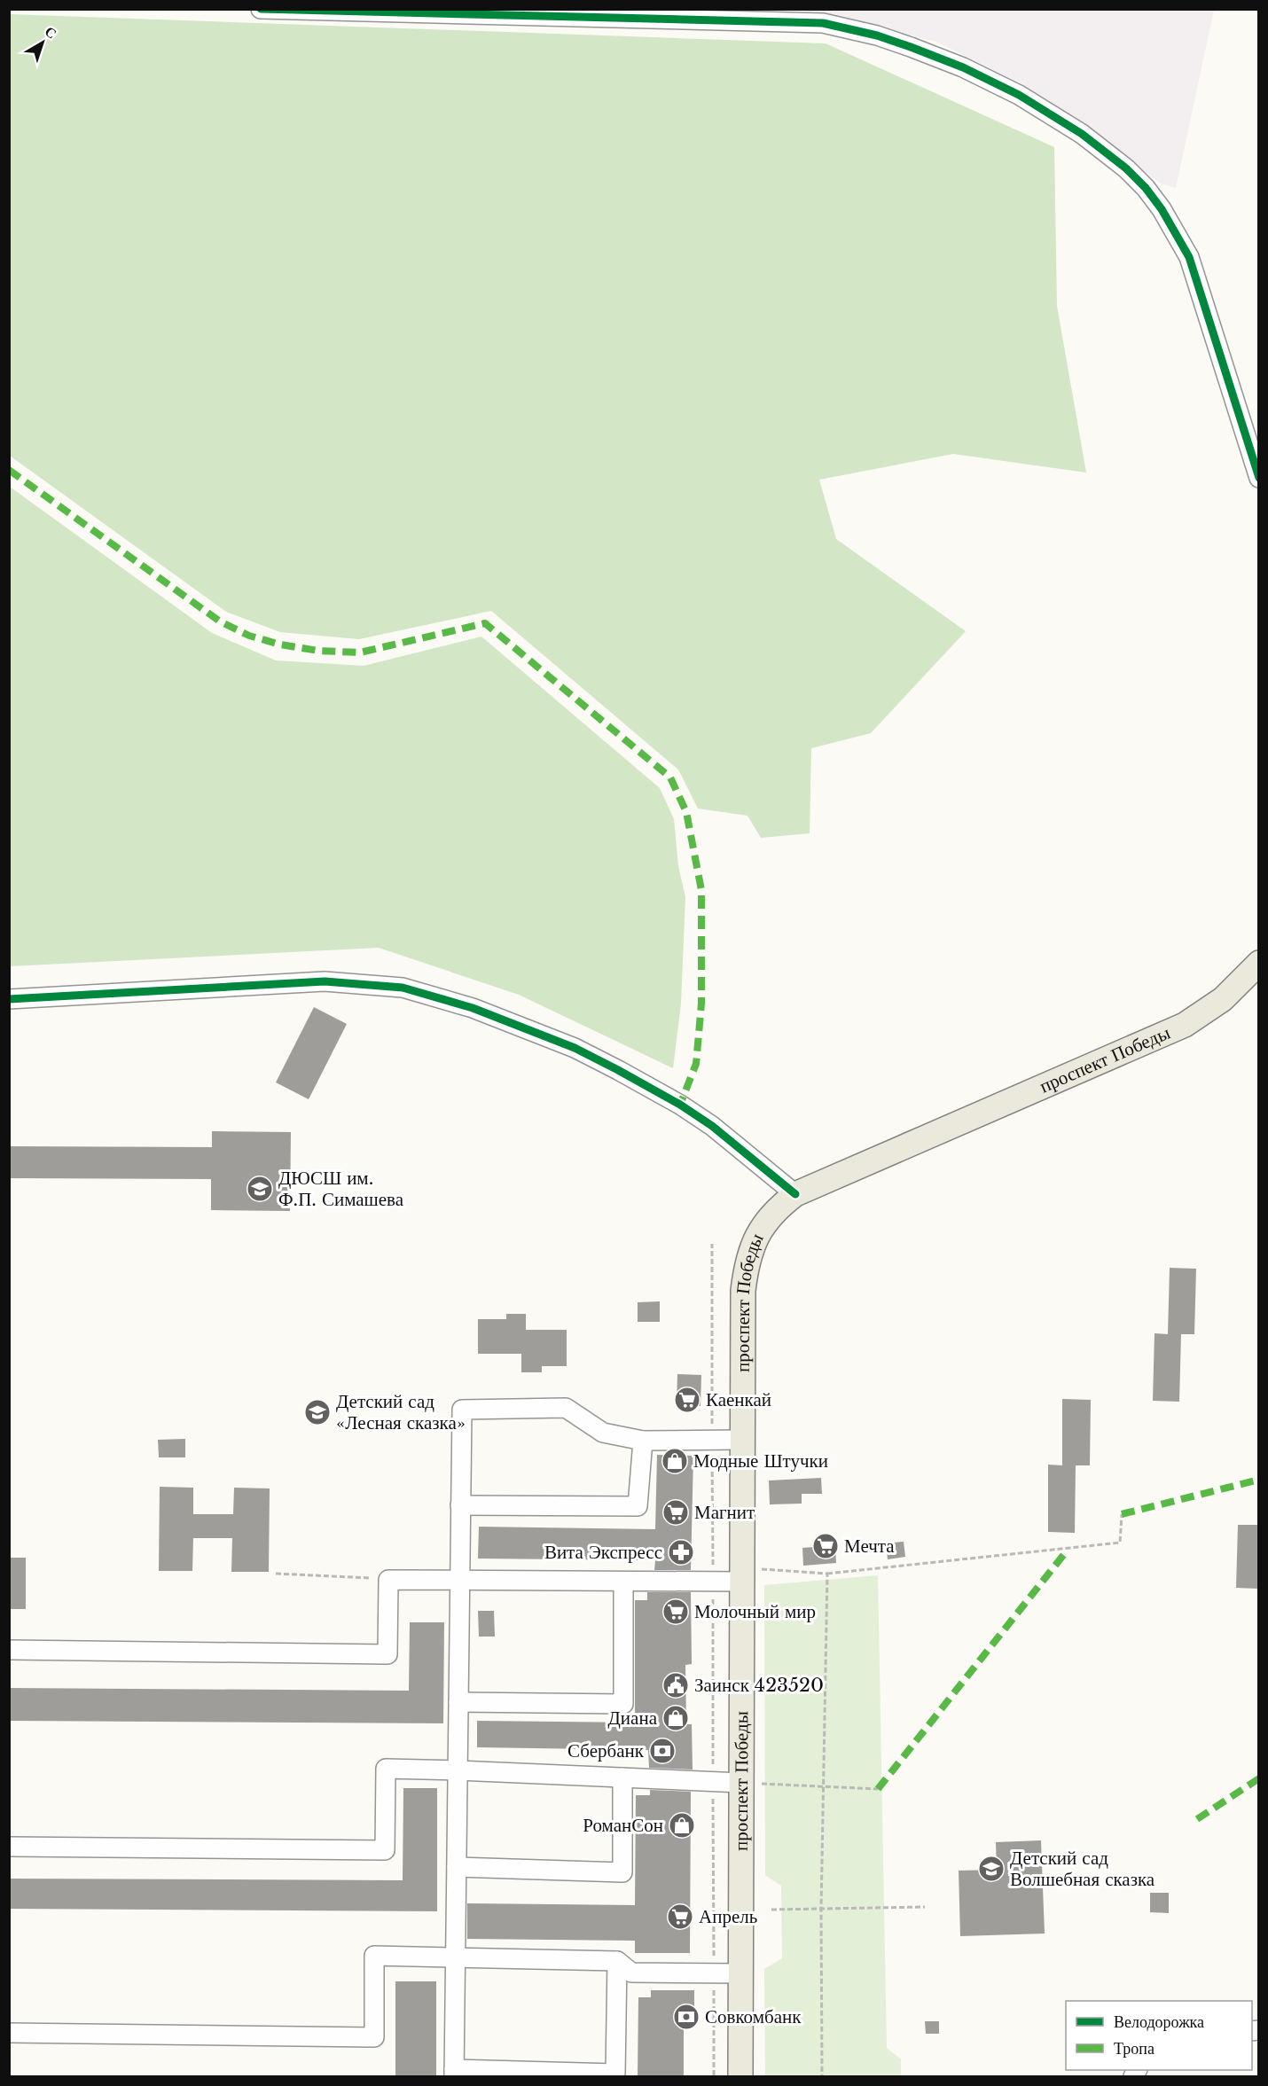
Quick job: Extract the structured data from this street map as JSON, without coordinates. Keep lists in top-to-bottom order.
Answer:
{
  "streets": {
    "main road": ["проспект Победы"]
  },
  "places": {
    "school or university": ["ДЮСШ им. Ф.П. Симашева", "Детский сад «Лесная сказка»", "Детский сад Волшебная сказка"],
    "supermarket": [
      "Каенкай",
      "Магнит",
      "Мечта",
      "Молочный мир",
      "Апрель"
    ],
    "shop": ["Модные Штучки", "Диана", "РоманСон"],
    "pharmacy": ["Вита Экспресс"],
    "public building": ["Заинск 423520"],
    "bank": ["Сбербанк", "Совкомбанк"]
  },
  "legend": ["Велодорожка", "Тропа"],
  "north": "top right"
}
